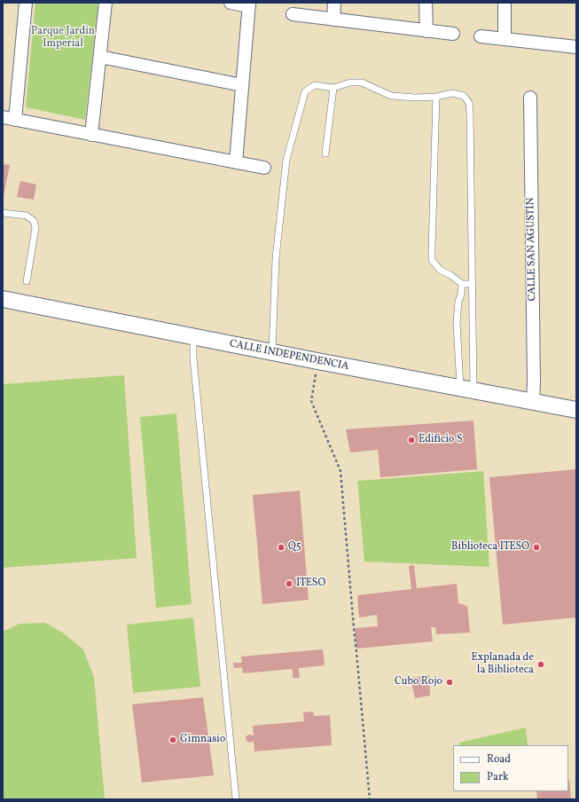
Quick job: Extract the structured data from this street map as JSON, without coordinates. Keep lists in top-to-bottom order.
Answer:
{
  "streets": {
    "street": ["CALLE SAN AGUSTÍN", "CALLE INDEPENDENCIA"]
  },
  "crossings": [
    ["CALLE SAN AGUSTÍN", "CALLE INDEPENDENCIA"]
  ],
  "parks": ["Parque Jardin Imperial"],
  "places": [
    "Edificio S",
    "Q5",
    "Biblioteca ITESO",
    "ITESO",
    "Explanada de la Biblioteca",
    "Cubo Rojo",
    "Gimnasio"
  ],
  "legend": ["Road", "Park"]
}
